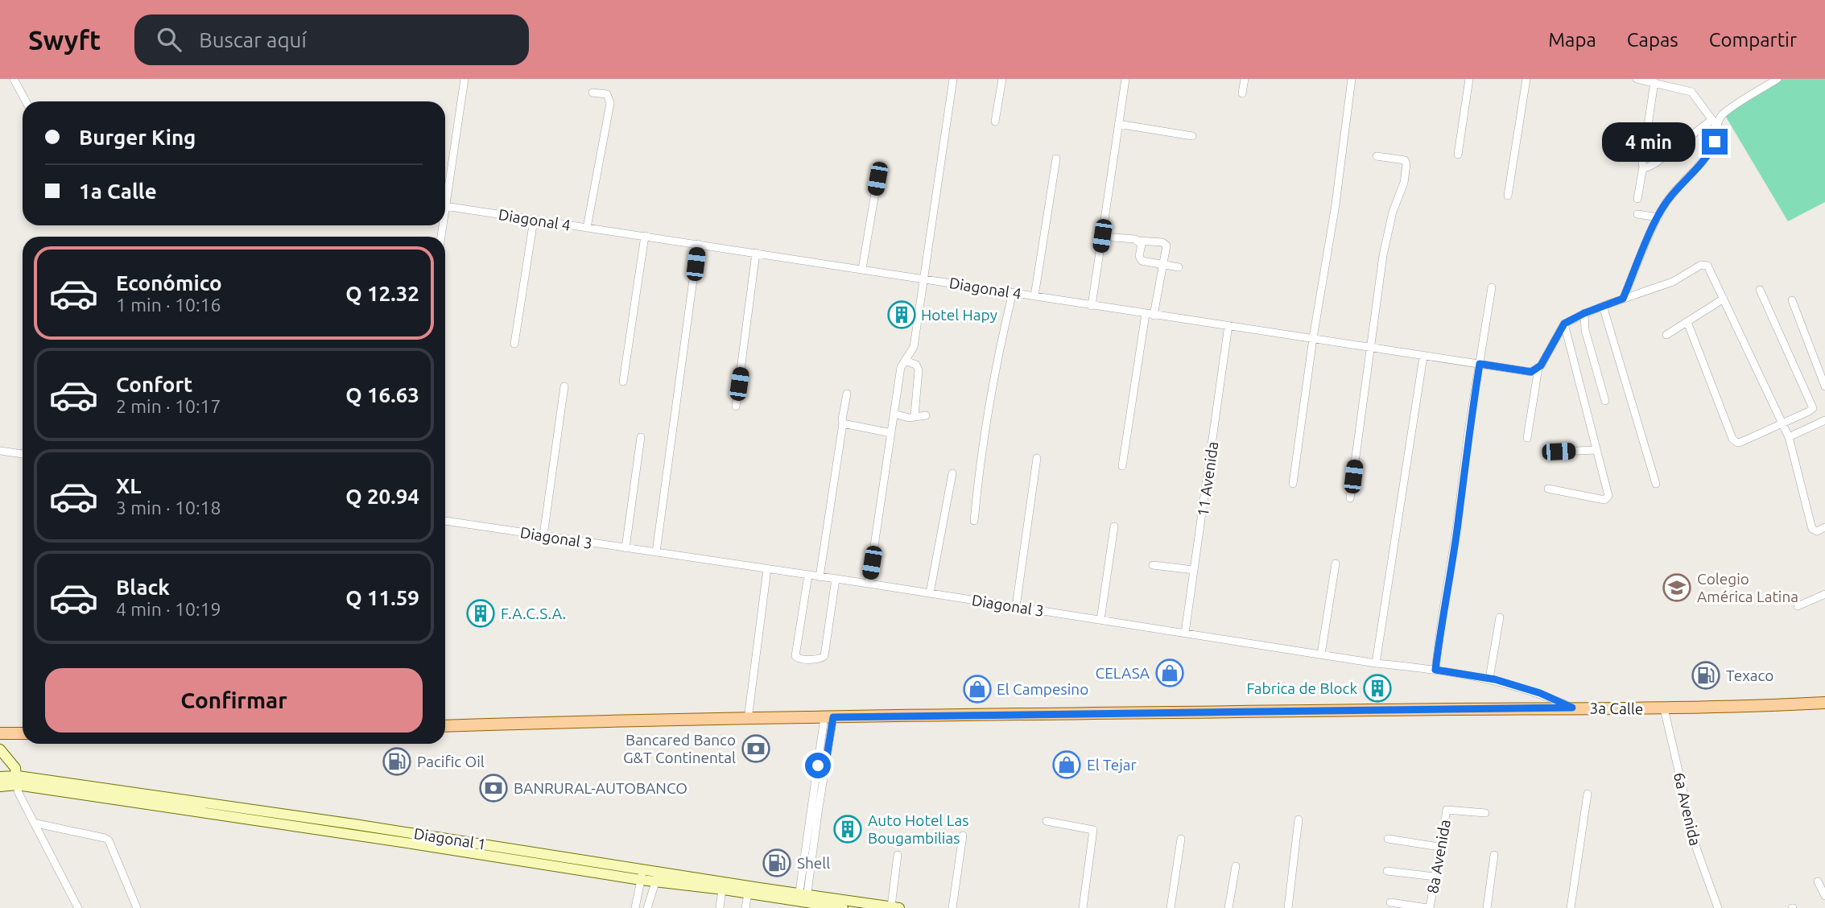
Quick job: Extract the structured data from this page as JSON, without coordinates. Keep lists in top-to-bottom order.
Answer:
{
  "streets": {
    "main road": ["3a Calle", "Diagonal 1"],
    "street": [
      "Diagonal 4",
      "11 Avenida",
      "Diagonal 3",
      "6a Avenida",
      "8a Avenida"
    ]
  },
  "crossings": [
    ["Diagonal 4", "11 Avenida"],
    ["11 Avenida", "Diagonal 3"],
    ["Diagonal 3", "3a Calle"],
    ["3a Calle", "6a Avenida"]
  ],
  "places": {
    "building": [
      "Hotel Hapy",
      "F.A.C.S.A.",
      "Fabrica de Block",
      "Auto Hotel Las Bougambilias"
    ],
    "school or university": ["Colegio América Latina"],
    "shop": ["CELASA", "El Campesino", "El Tejar"],
    "fuel station": ["Texaco", "Pacific Oil", "Shell"],
    "bank": ["Bancared Banco G&T Continental", "BANRURAL-AUTOBANCO"]
  },
  "page": {
    "header": "Swyft",
    "search": "Buscar aquí",
    "nav": ["Mapa", "Capas", "Compartir"],
    "banner": ["Burger King", "1a Calle"],
    "bubble": "4 min",
    "list": [
      {
        "name": "Económico",
        "note": "1 min · 10:16",
        "value": "Q 12.32"
      },
      {
        "name": "Confort",
        "note": "2 min · 10:17",
        "value": "Q 16.63"
      },
      {
        "name": "XL",
        "note": "3 min · 10:18",
        "value": "Q 20.94"
      },
      {
        "name": "Black",
        "note": "4 min · 10:19",
        "value": "Q 11.59"
      }
    ],
    "buttons": "Confirmar"
  }
}
